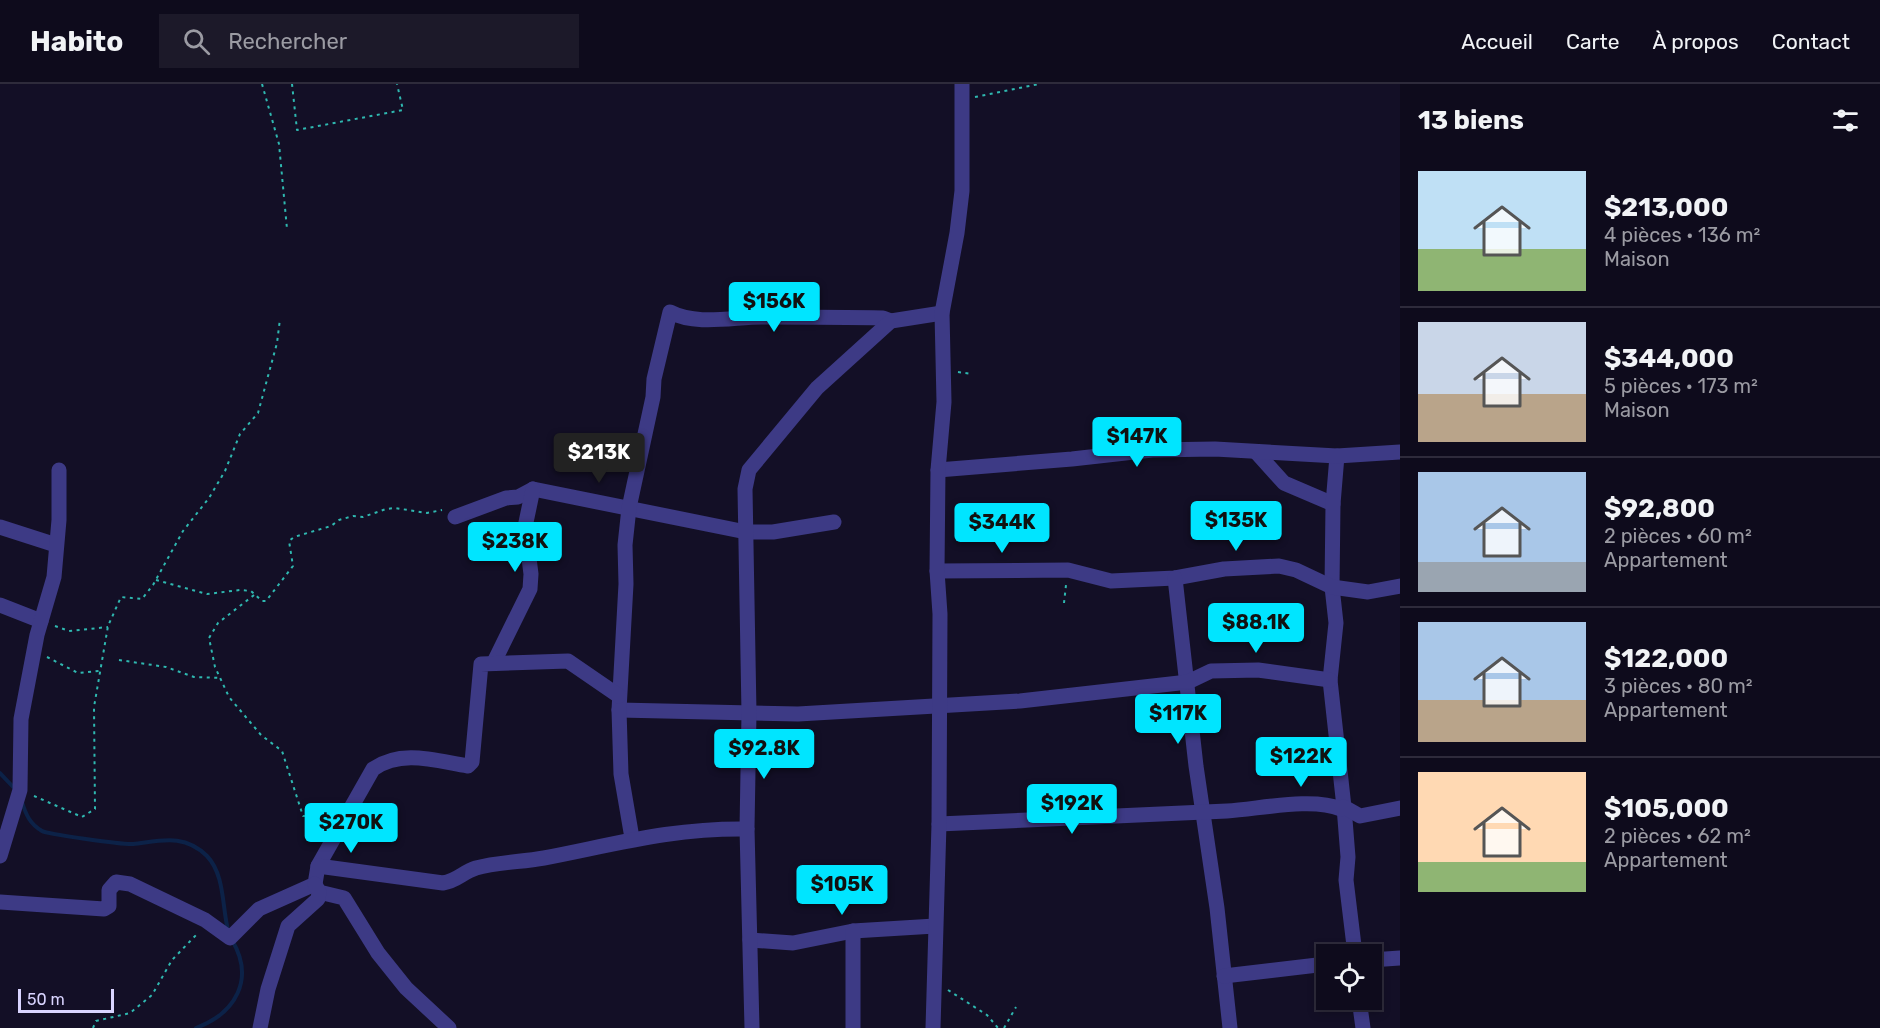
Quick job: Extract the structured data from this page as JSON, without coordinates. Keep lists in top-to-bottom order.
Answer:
{
  "scale_bar": "50 m",
  "page": {
    "header": "Habito",
    "search": "Rechercher",
    "nav": [
      "Accueil",
      "Carte",
      "À propos",
      "Contact"
    ],
    "heading": "13 biens",
    "list": [
      {
        "name": "$213,000",
        "note": "4 pièces · 136 m² · Maison"
      },
      {
        "name": "$344,000",
        "note": "5 pièces · 173 m² · Maison"
      },
      {
        "name": "$92,800",
        "note": "2 pièces · 60 m² · Appartement"
      },
      {
        "name": "$122,000",
        "note": "3 pièces · 80 m² · Appartement"
      },
      {
        "name": "$105,000",
        "note": "2 pièces · 62 m² · Appartement"
      }
    ],
    "price": [
      "$156K",
      "$147K",
      "$213K",
      "$135K",
      "$344K",
      "$238K",
      "$88.1K",
      "$117K",
      "$92.8K",
      "$122K",
      "$192K",
      "$270K",
      "$105K"
    ],
    "scale": "50 m"
  }
}
